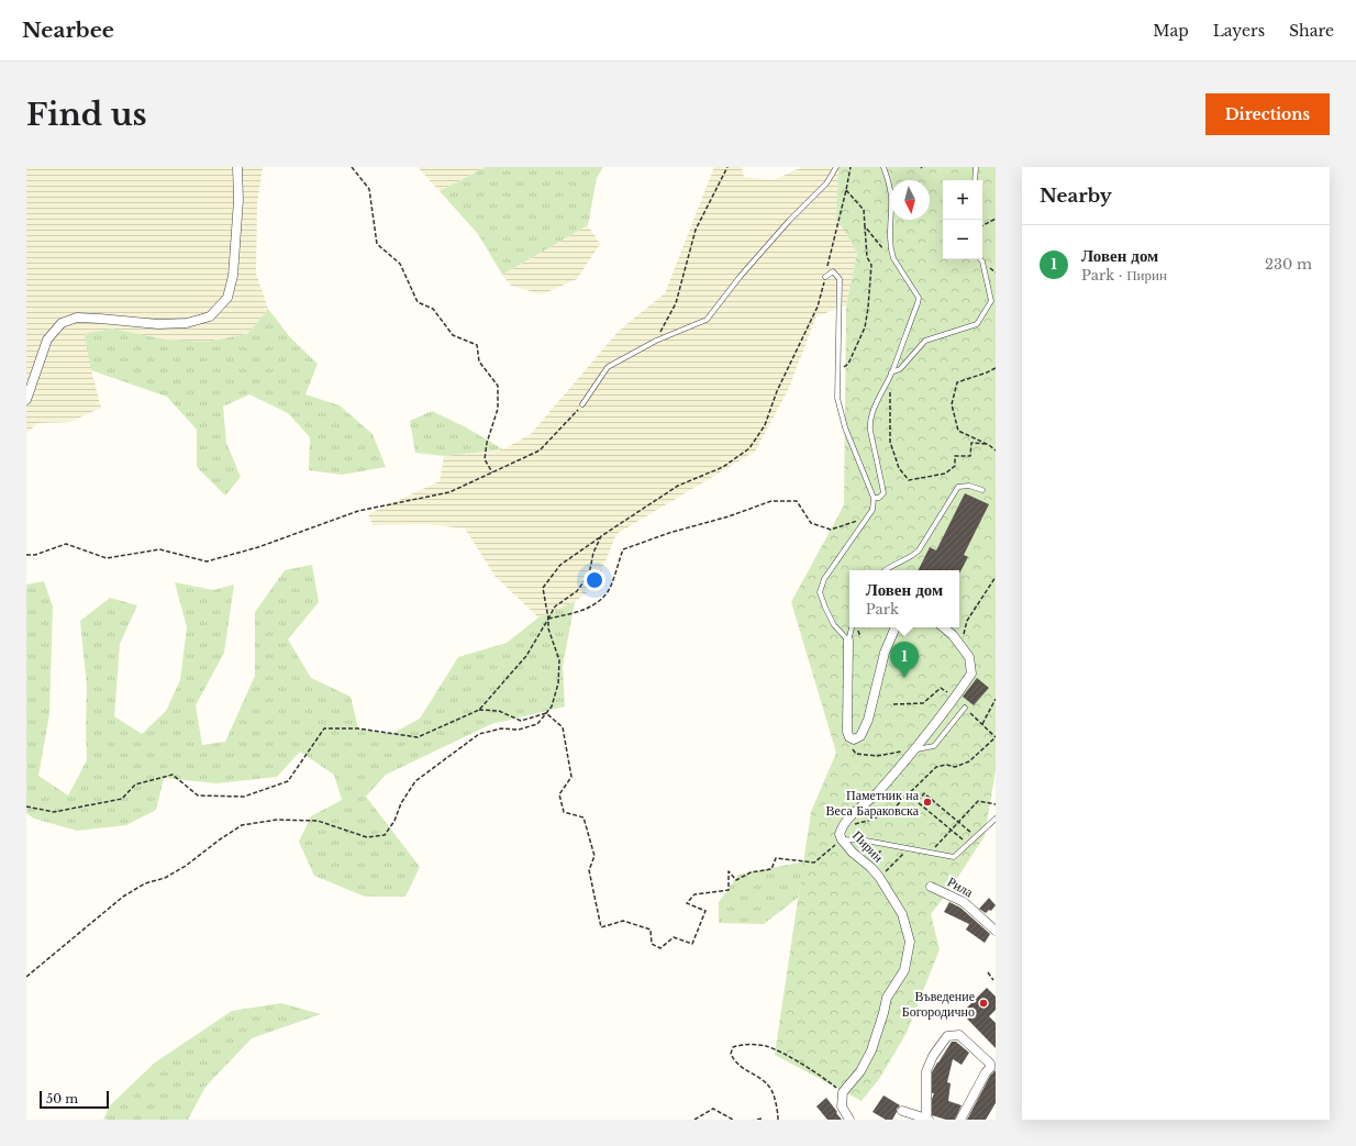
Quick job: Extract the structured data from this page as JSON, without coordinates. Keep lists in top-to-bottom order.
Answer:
{
  "streets": {
    "street": ["Пирин", "Рила"]
  },
  "places": ["Паметник на Веса Бараковска", "Въведение Богородично"],
  "scale_bar": "50 m",
  "north": "bottom",
  "page": {
    "header": "Nearbee",
    "nav": ["Map", "Layers", "Share"],
    "buttons": "Directions",
    "title": "Find us",
    "heading": "Nearby",
    "map_buttons": ["+", "−"],
    "list": [
      {
        "mark": "1",
        "name": "Ловен дом",
        "note": "Park · Пирин",
        "value": "230 m"
      }
    ],
    "popup": ["Ловен дом", "Park"],
    "pins": "1",
    "scale": "50 m"
  }
}
